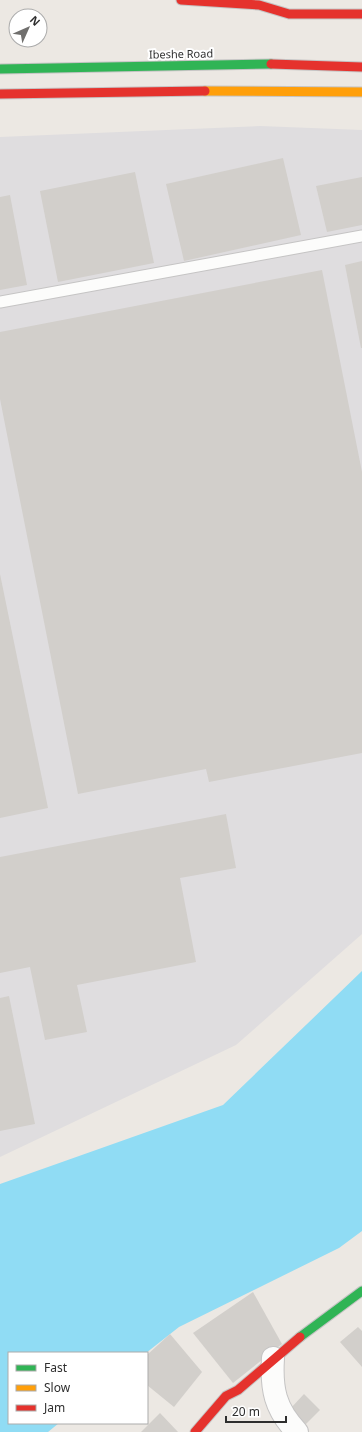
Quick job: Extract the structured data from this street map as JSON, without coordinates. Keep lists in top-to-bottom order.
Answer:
{
  "streets": {
    "main road": ["Ibeshe Road"]
  },
  "legend": ["Fast", "Slow", "Jam"],
  "scale_bar": "20 m",
  "north": "top right"
}
